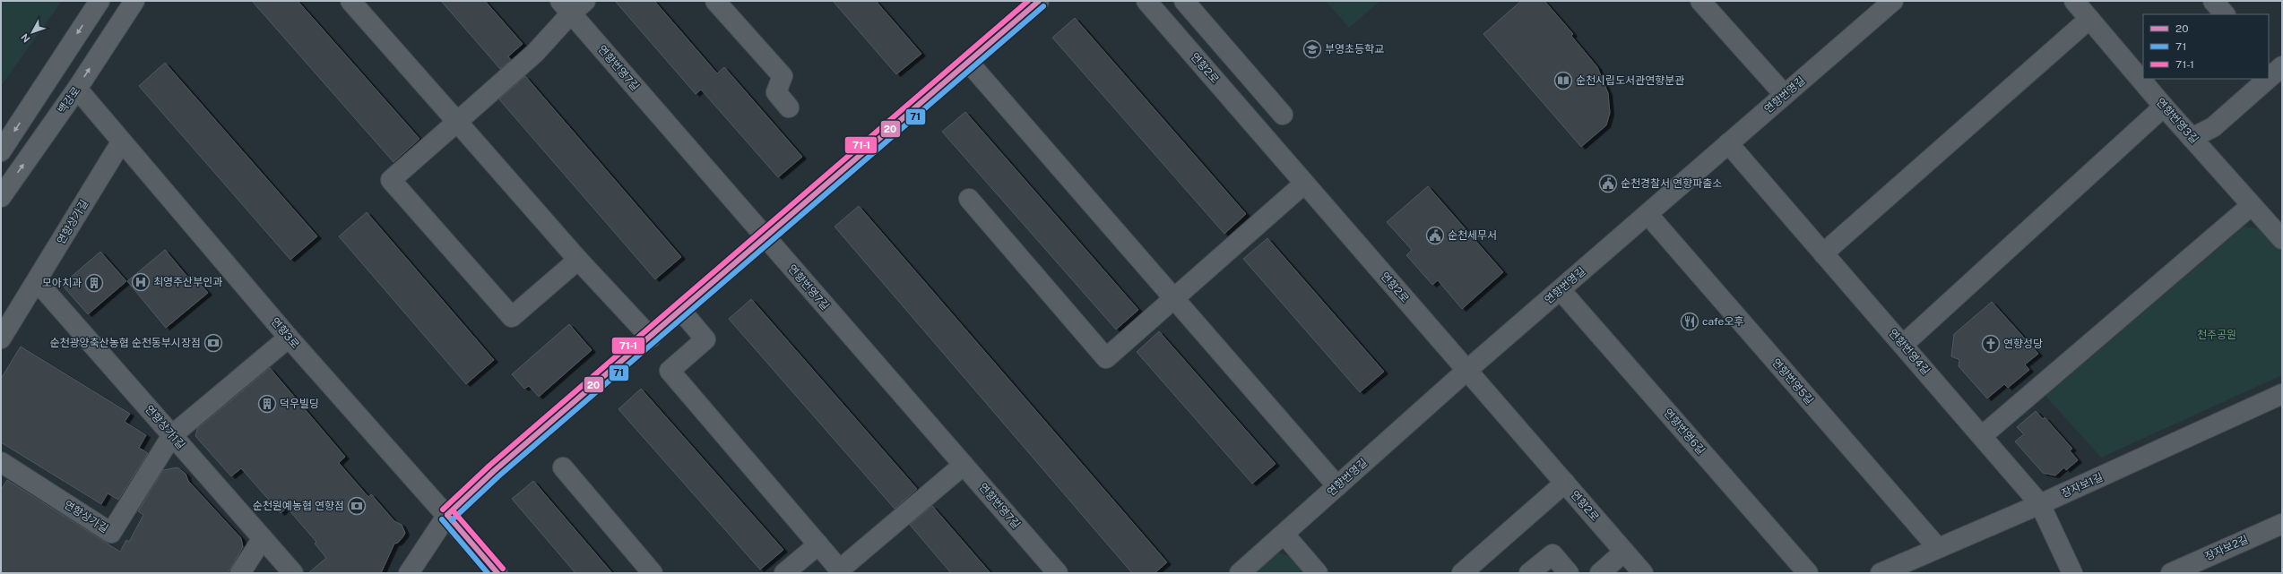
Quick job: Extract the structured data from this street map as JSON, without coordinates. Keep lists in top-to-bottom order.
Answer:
{
  "streets": {
    "main road": ["백강로"],
    "street": [
      "연향번영7길",
      "연향2로",
      "연향번영길",
      "연향번영3길",
      "연향상가길",
      "연향3로",
      "연향번영4길",
      "연향번영5길",
      "연향상가1길",
      "연향번영6길",
      "장자보1길",
      "장자보2길"
    ]
  },
  "crossings": [
    ["연향2로", "연향번영길"],
    ["연향번영길", "연향번영4길"],
    ["연향번영길", "연향번영5길"],
    ["연향번영길", "연향번영6길"],
    ["백강로", "연향3로"],
    ["연향상가길", "연향3로"],
    ["연향상가길", "연향상가1길"],
    ["연향번영4길", "장자보1길"],
    ["연향번영5길", "장자보1길"]
  ],
  "parks": ["천주공원"],
  "places": {
    "school or university": ["부영초등학교"],
    "library": ["순천시립도서관연향분관"],
    "public building": ["순천경찰서 연향파출소", "순천세무서"],
    "hospital": ["최영주산부인과"],
    "building": ["모아치과", "덕우빌딩"],
    "restaurant": ["cafe오후"],
    "bank": ["순천광양축산농협 순천동부시장점", "순천원예농협 연향점"],
    "church": ["연향성당"]
  },
  "lines": ["transit line 20", "transit line 71-1", "transit line 71"],
  "legend": ["20", "71", "71-1"],
  "north": "bottom left"
}
